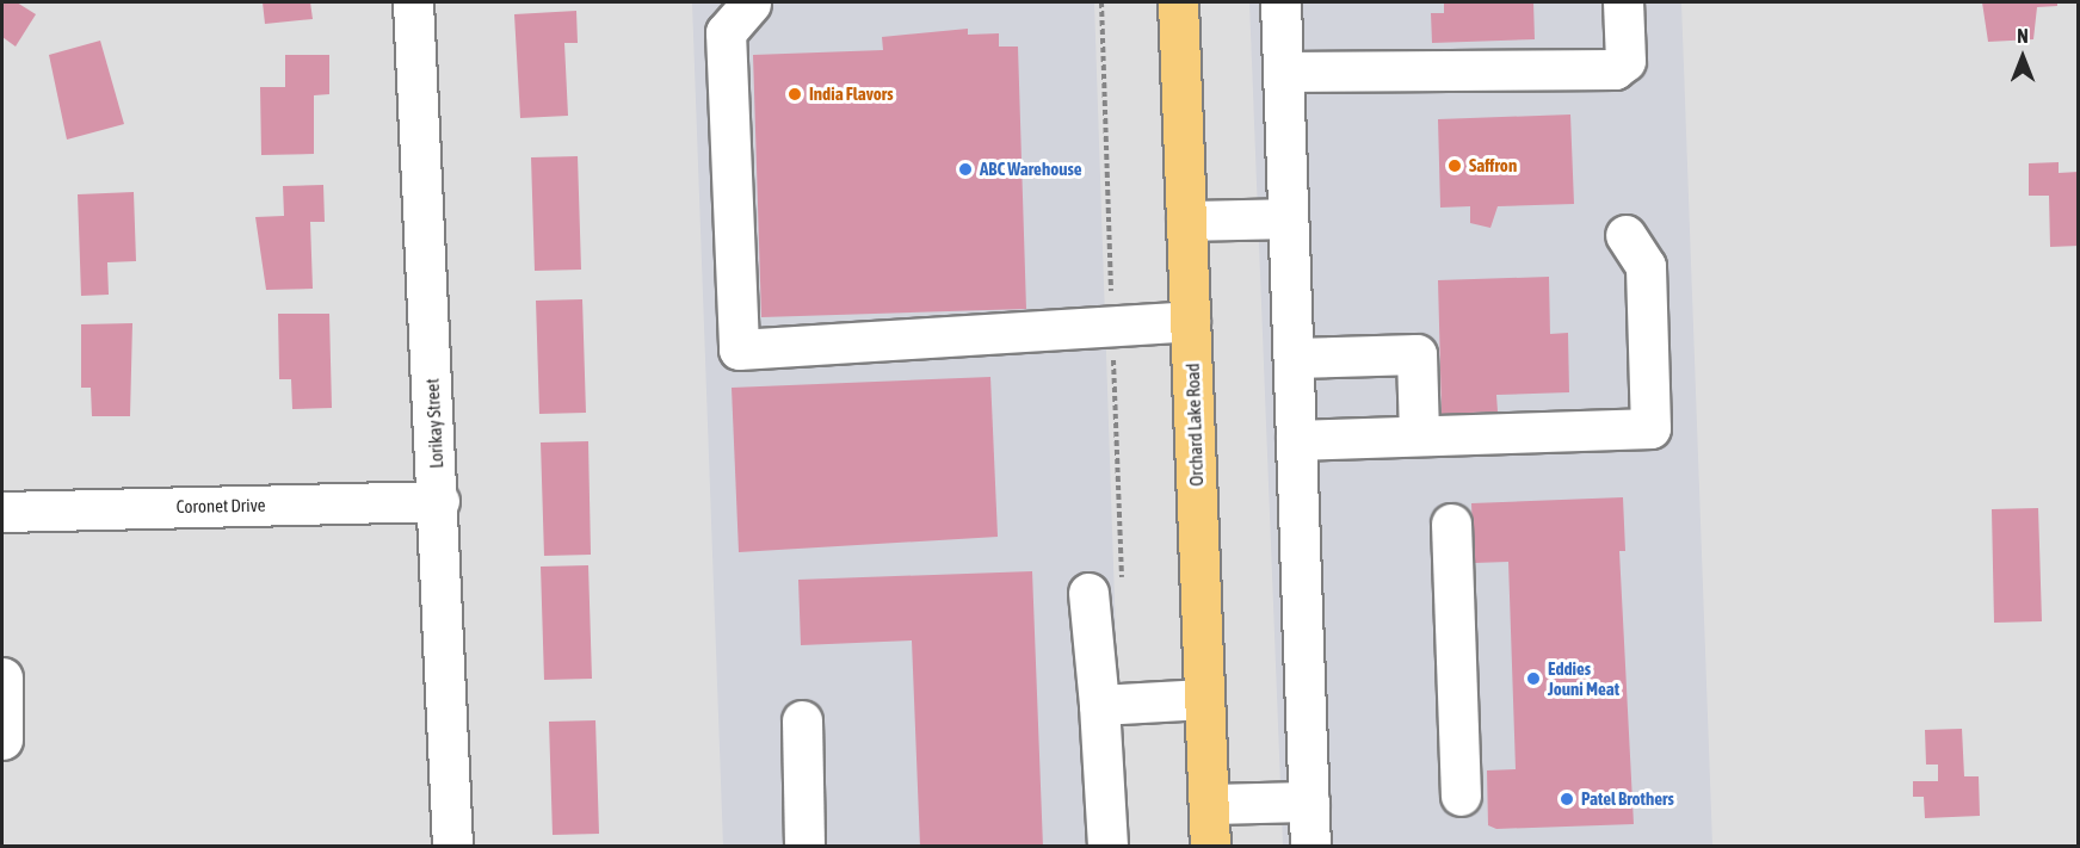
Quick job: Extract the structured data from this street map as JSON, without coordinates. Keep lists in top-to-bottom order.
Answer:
{
  "streets": {
    "main road": ["Orchard Lake Road"],
    "street": ["Lorikay Street", "Coronet Drive"]
  },
  "crossings": [
    ["Lorikay Street", "Coronet Drive"]
  ],
  "places": [
    "India Flavors",
    "Saffron",
    "ABC Warehouse",
    "Eddies Jouni Meat",
    "Patel Brothers"
  ],
  "north": "top"
}
